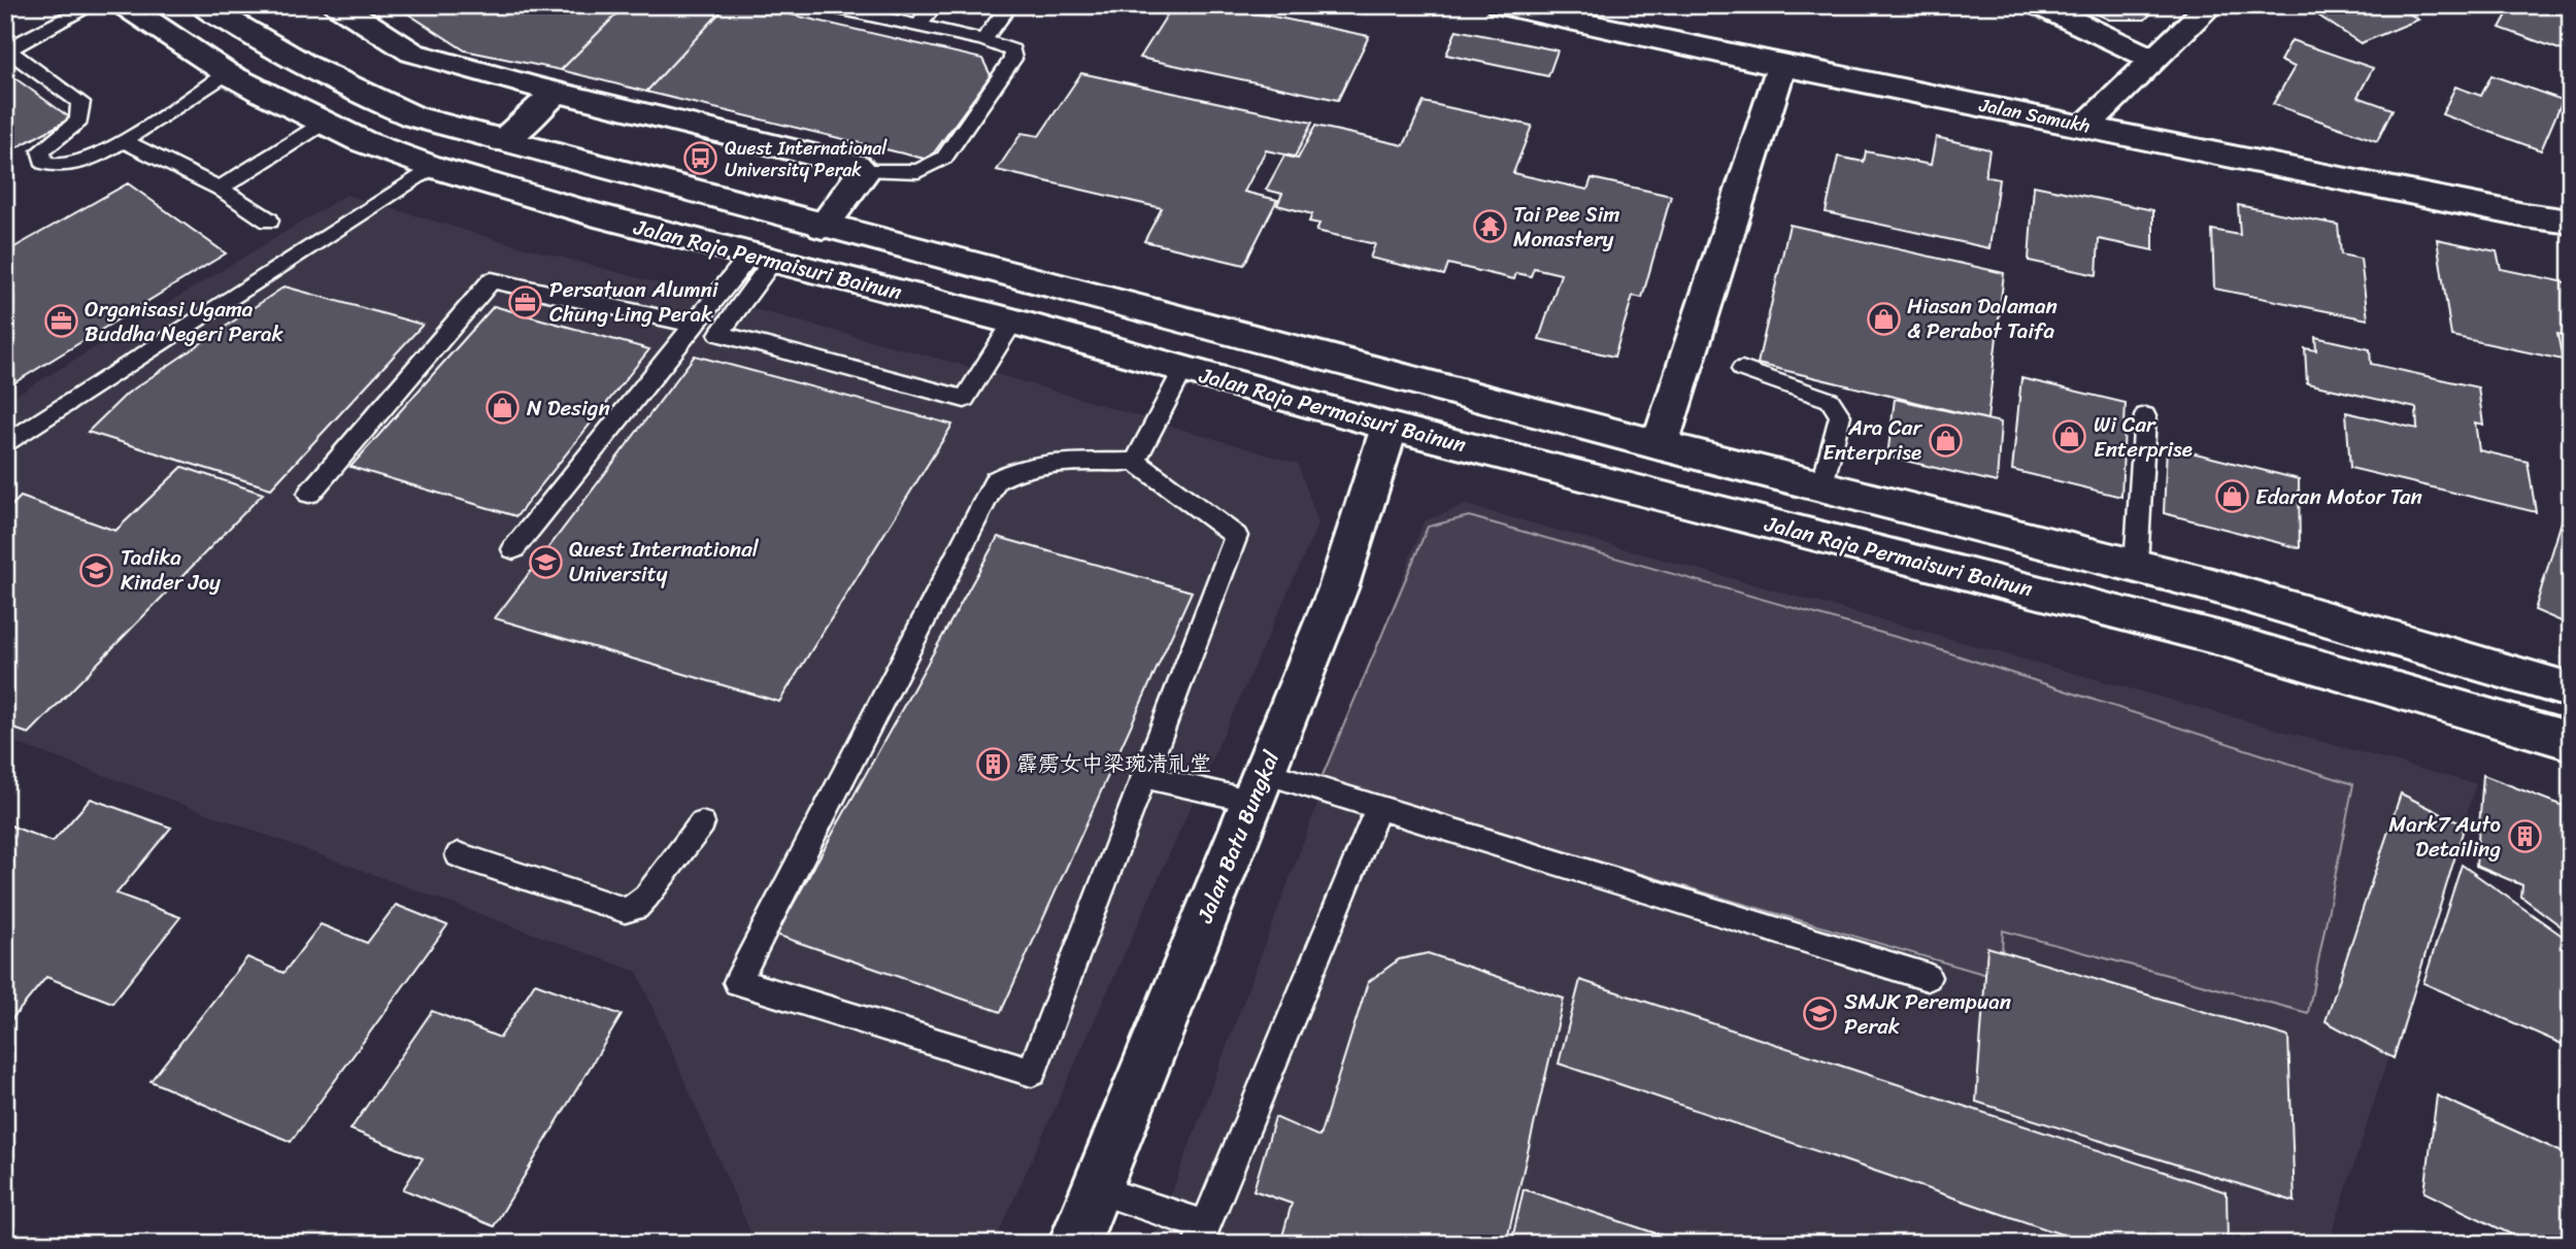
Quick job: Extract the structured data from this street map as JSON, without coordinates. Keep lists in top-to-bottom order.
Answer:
{
  "streets": {
    "main road": ["Jalan Samukh", "Jalan Raja Permaisuri Bainun", "Jalan Batu Bungkal"]
  },
  "crossings": [
    ["Jalan Raja Permaisuri Bainun", "Jalan Batu Bungkal"]
  ],
  "places": {
    "bus stop": ["Quest International University Perak"],
    "temple": ["Tai Pee Sim Monastery"],
    "office": ["Persatuan Alumni Chung Ling Perak", "Organisasi Ugama Buddha Negeri Perak"],
    "shop": [
      "Hiasan Dalaman & Perabot Taifa",
      "N Design",
      "Wi Car Enterprise",
      "Ara Car Enterprise",
      "Edaran Motor Tan"
    ],
    "school or university": ["Quest International University", "Tadika Kinder Joy", "SMJK Perempuan Perak"],
    "building": ["霹雳女中梁琬清礼堂", "Mark7 Auto Detailing"]
  }
}
